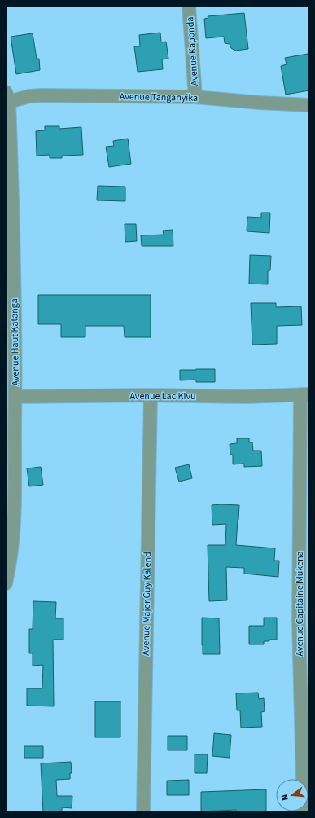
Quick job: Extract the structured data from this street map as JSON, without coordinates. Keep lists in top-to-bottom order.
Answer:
{
  "streets": {
    "street": [
      "Avenue Kaponda",
      "Avenue Tanganyika",
      "Avenue Haut Katanga",
      "Avenue Lac Kivu",
      "Avenue Major Guy Kalend",
      "Avenue Capitaine Mukena"
    ]
  },
  "crossings": [
    ["Avenue Kaponda", "Avenue Tanganyika"],
    ["Avenue Tanganyika", "Avenue Haut Katanga"],
    ["Avenue Haut Katanga", "Avenue Lac Kivu"],
    ["Avenue Lac Kivu", "Avenue Major Guy Kalend"],
    ["Avenue Lac Kivu", "Avenue Capitaine Mukena"]
  ],
  "north": "left"
}
